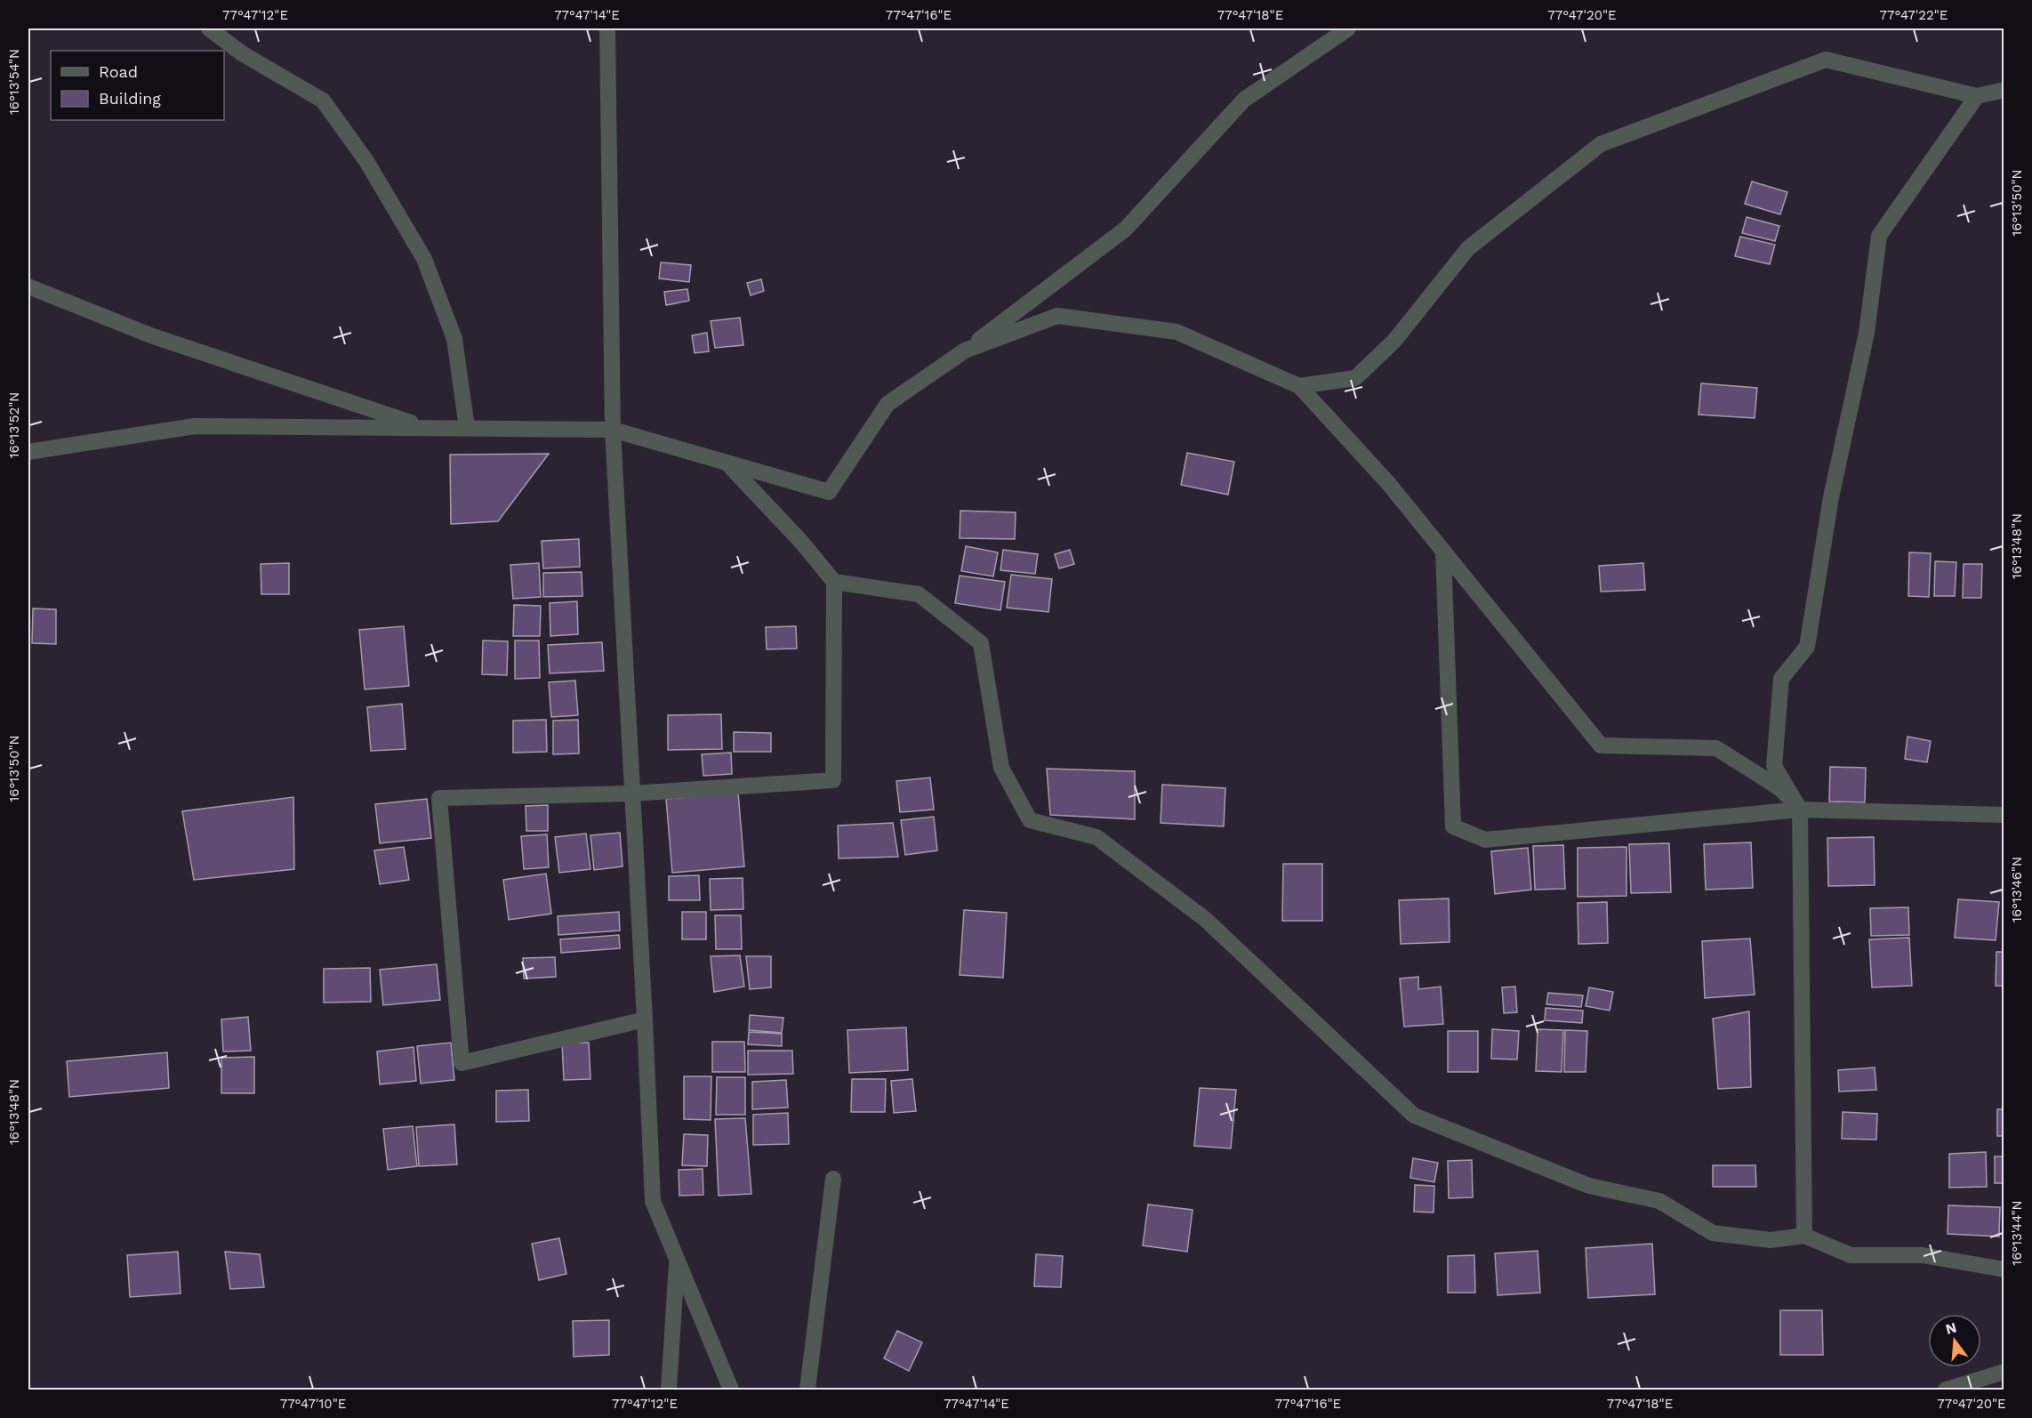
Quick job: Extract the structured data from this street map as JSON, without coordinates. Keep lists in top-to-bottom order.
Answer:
{
  "legend": ["Road", "Building"],
  "north": "top",
  "coordinates": [
    "77°47'12\"E",
    "77°47'14\"E",
    "77°47'16\"E",
    "77°47'18\"E",
    "77°47'20\"E",
    "77°47'22\"E",
    "16°13'54\"N",
    "16°13'50\"N",
    "16°13'52\"N",
    "16°13'48\"N",
    "16°13'46\"N",
    "16°13'44\"N",
    "77°47'10\"E"
  ]
}
